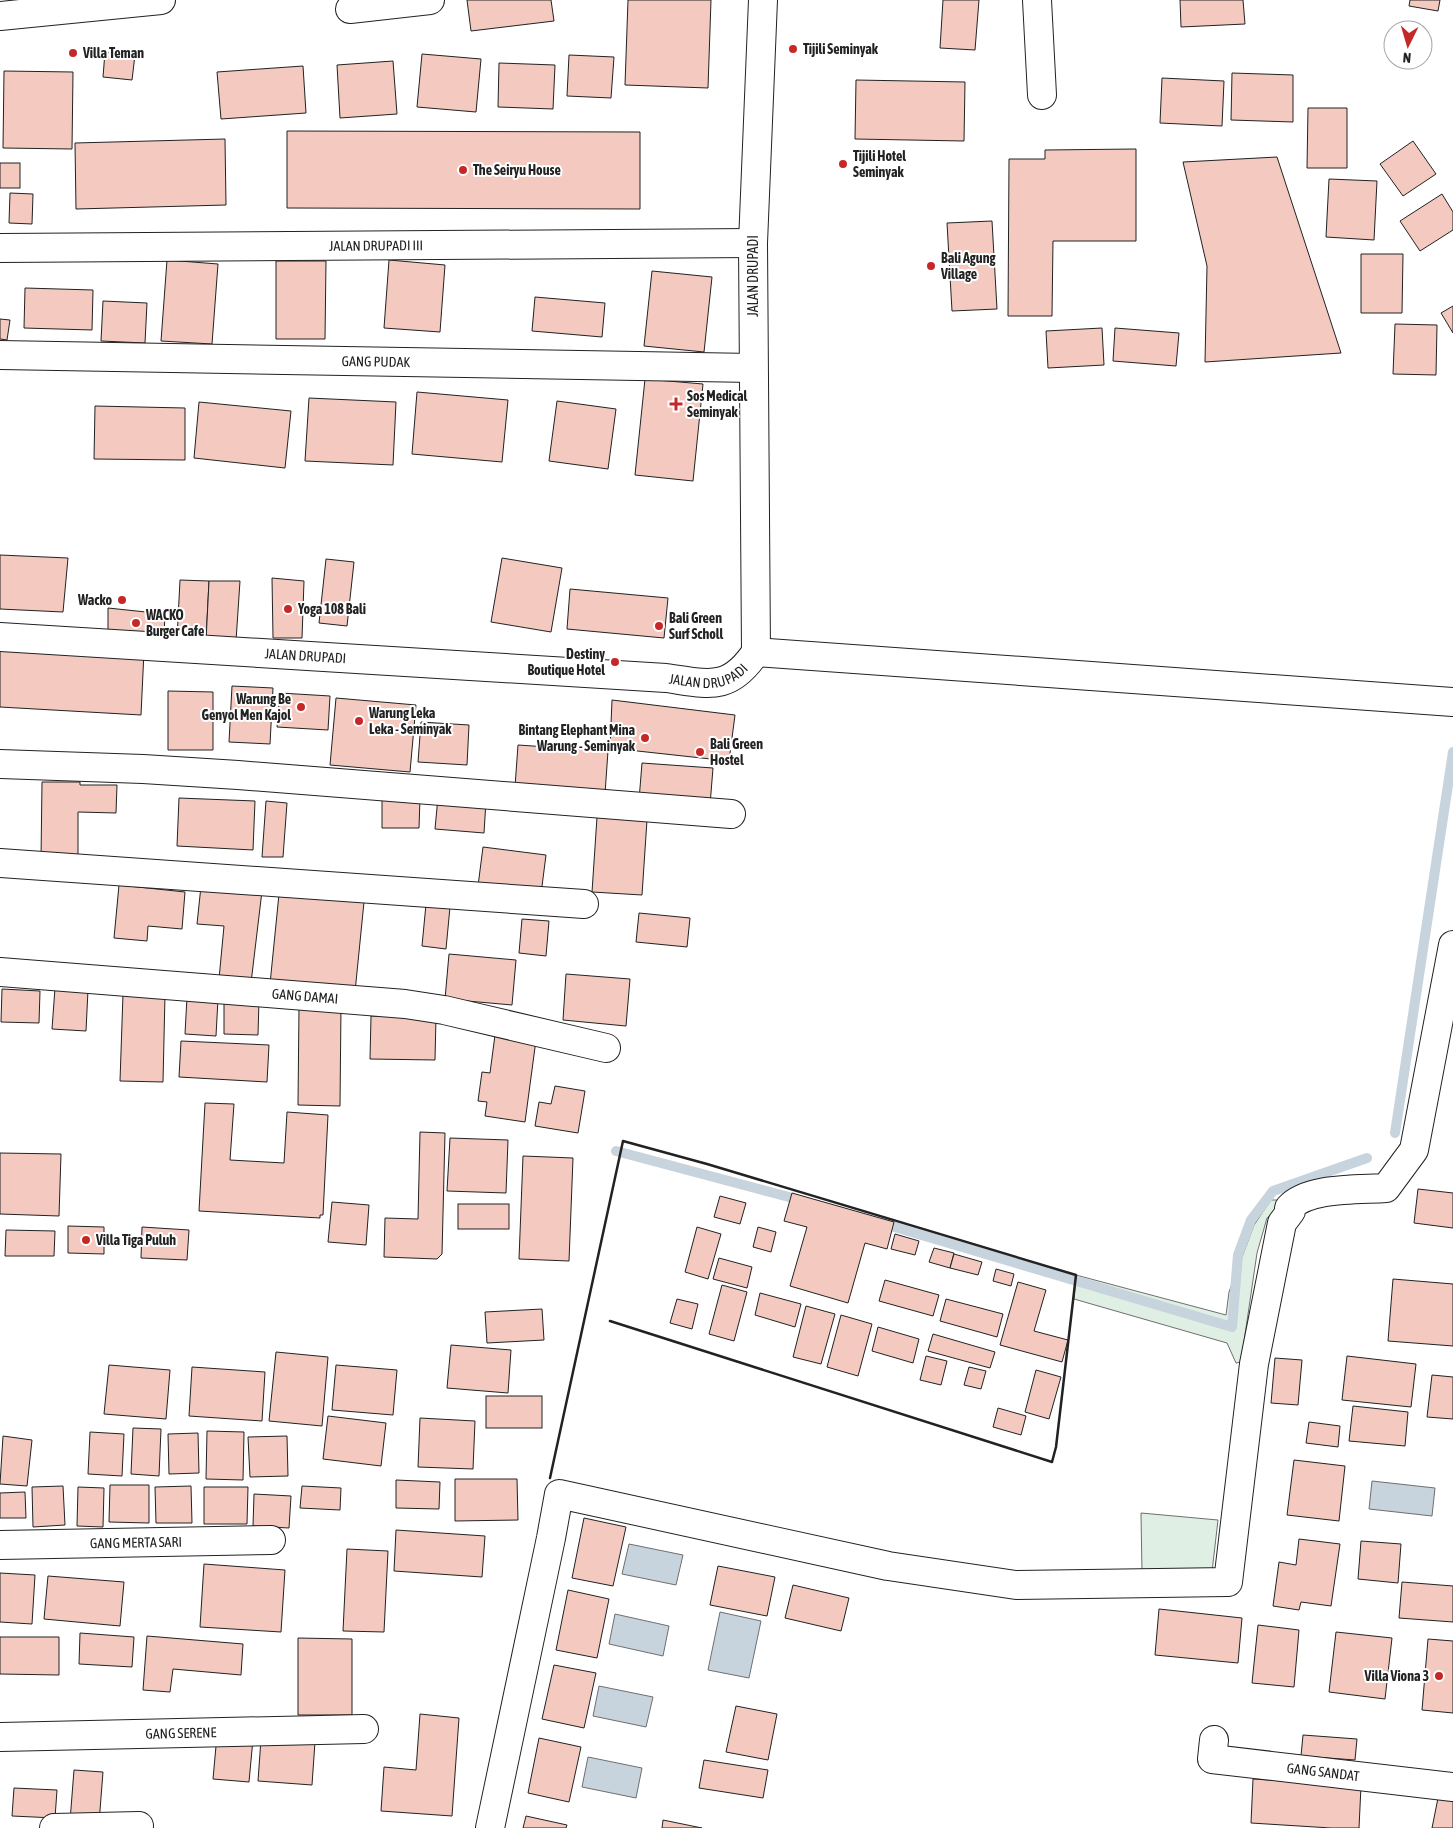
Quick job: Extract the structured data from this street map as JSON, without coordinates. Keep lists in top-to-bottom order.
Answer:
{
  "streets": {
    "street": [
      "JALAN DRUPADI III",
      "JALAN DRUPADI",
      "GANG PUDAK",
      "GANG DAMAI",
      "GANG MERTA SARI",
      "GANG SERENE",
      "GANG SANDAT"
    ]
  },
  "crossings": [
    ["JALAN DRUPADI III", "JALAN DRUPADI"],
    ["JALAN DRUPADI", "GANG PUDAK"]
  ],
  "places": {
    "other": [
      "Tijili Seminyak",
      "Villa Teman",
      "Tijili Hotel Seminyak",
      "The Seiryu House",
      "Bali Agung Village",
      "Wacko",
      "Yoga 108 Bali",
      "WACKO Burger Cafe",
      "Bali Green Surf Scholl",
      "Destiny Boutique Hotel",
      "Warung Be Genyol Men Kajol",
      "Warung Leka Leka - Seminyak",
      "Bintang Elephant Mina Warung - Seminyak",
      "Bali Green Hostel",
      "Villa Tiga Puluh",
      "Villa Viona 3"
    ],
    "health": ["Sos Medical Seminyak"]
  },
  "north": "bottom"
}
